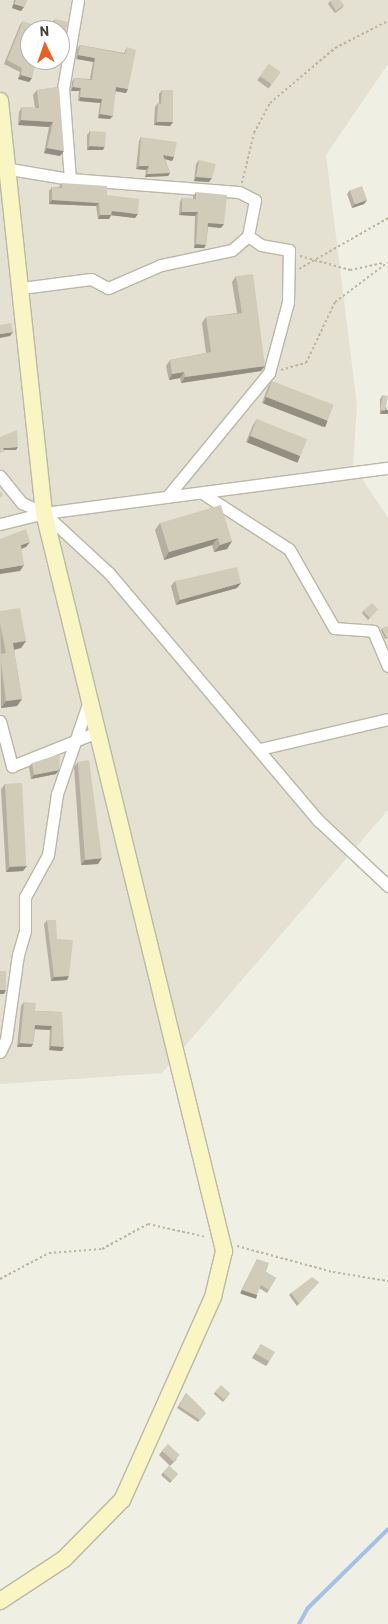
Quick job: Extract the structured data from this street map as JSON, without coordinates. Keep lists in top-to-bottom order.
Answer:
{
  "north": "top"
}
